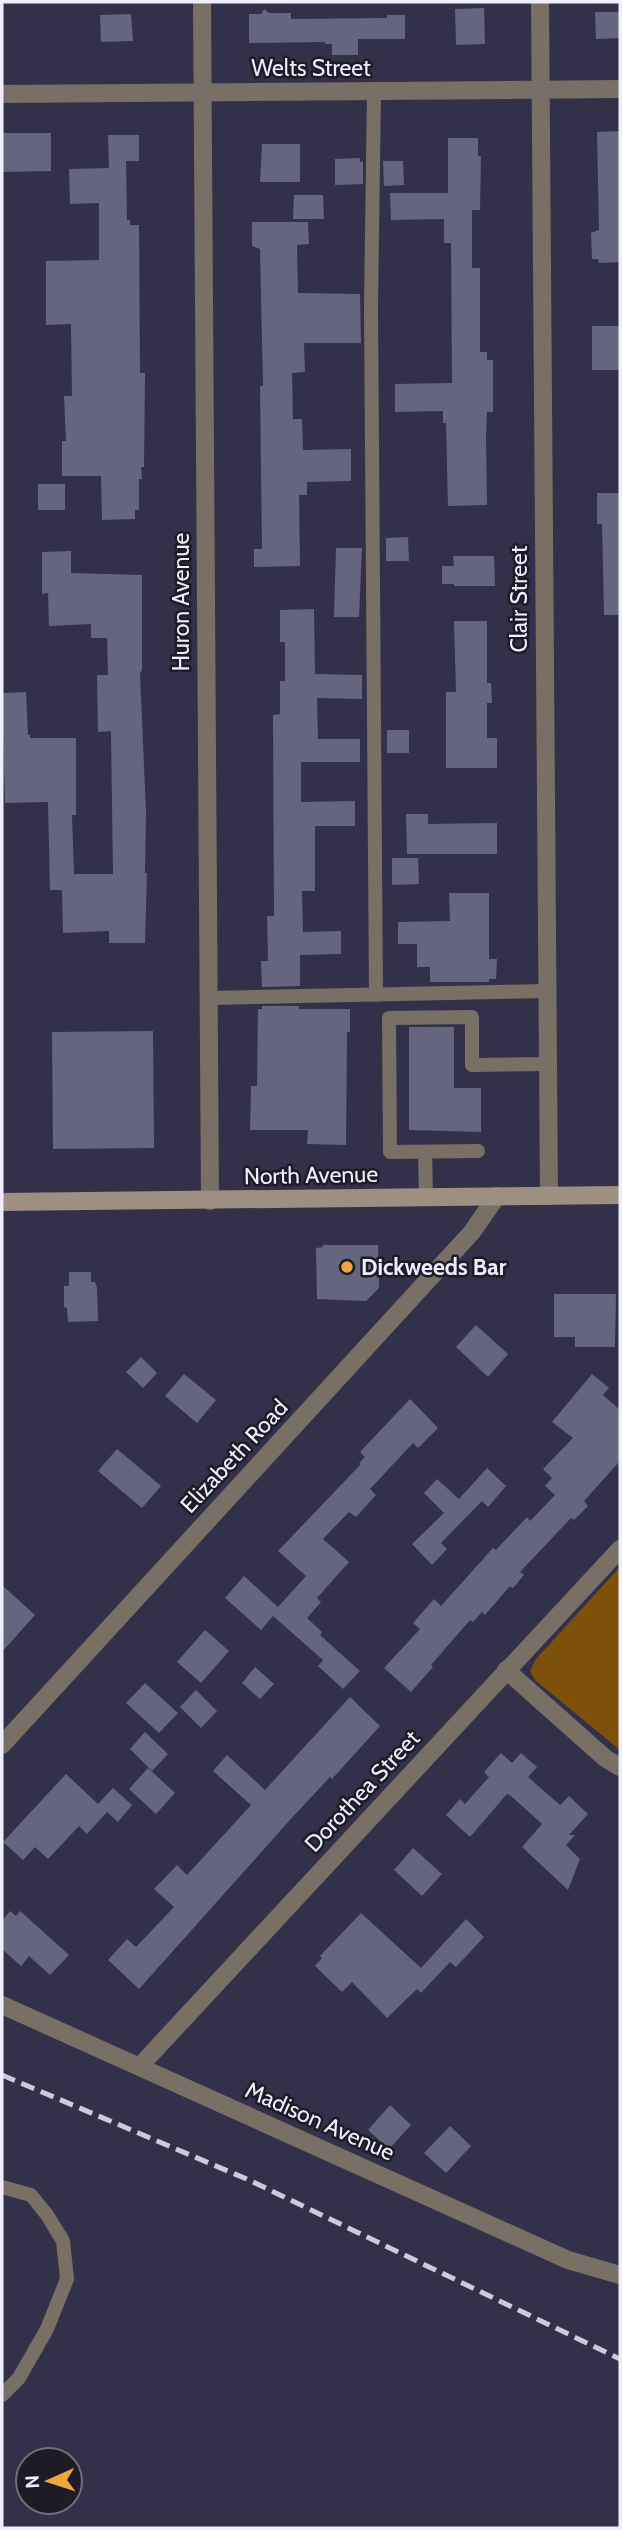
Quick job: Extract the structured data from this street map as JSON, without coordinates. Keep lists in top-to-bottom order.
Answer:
{
  "streets": {
    "main road": ["North Avenue"],
    "street": [
      "Welts Street",
      "Clair Street",
      "Huron Avenue",
      "Elizabeth Road",
      "Dorothea Street",
      "Madison Avenue"
    ]
  },
  "crossings": [
    ["Welts Street", "Clair Street"],
    ["Welts Street", "Huron Avenue"],
    ["Clair Street", "North Avenue"],
    ["Huron Avenue", "North Avenue"],
    ["North Avenue", "Elizabeth Road"],
    ["Dorothea Street", "Madison Avenue"]
  ],
  "places": ["Dickweeds Bar"],
  "north": "left"
}
